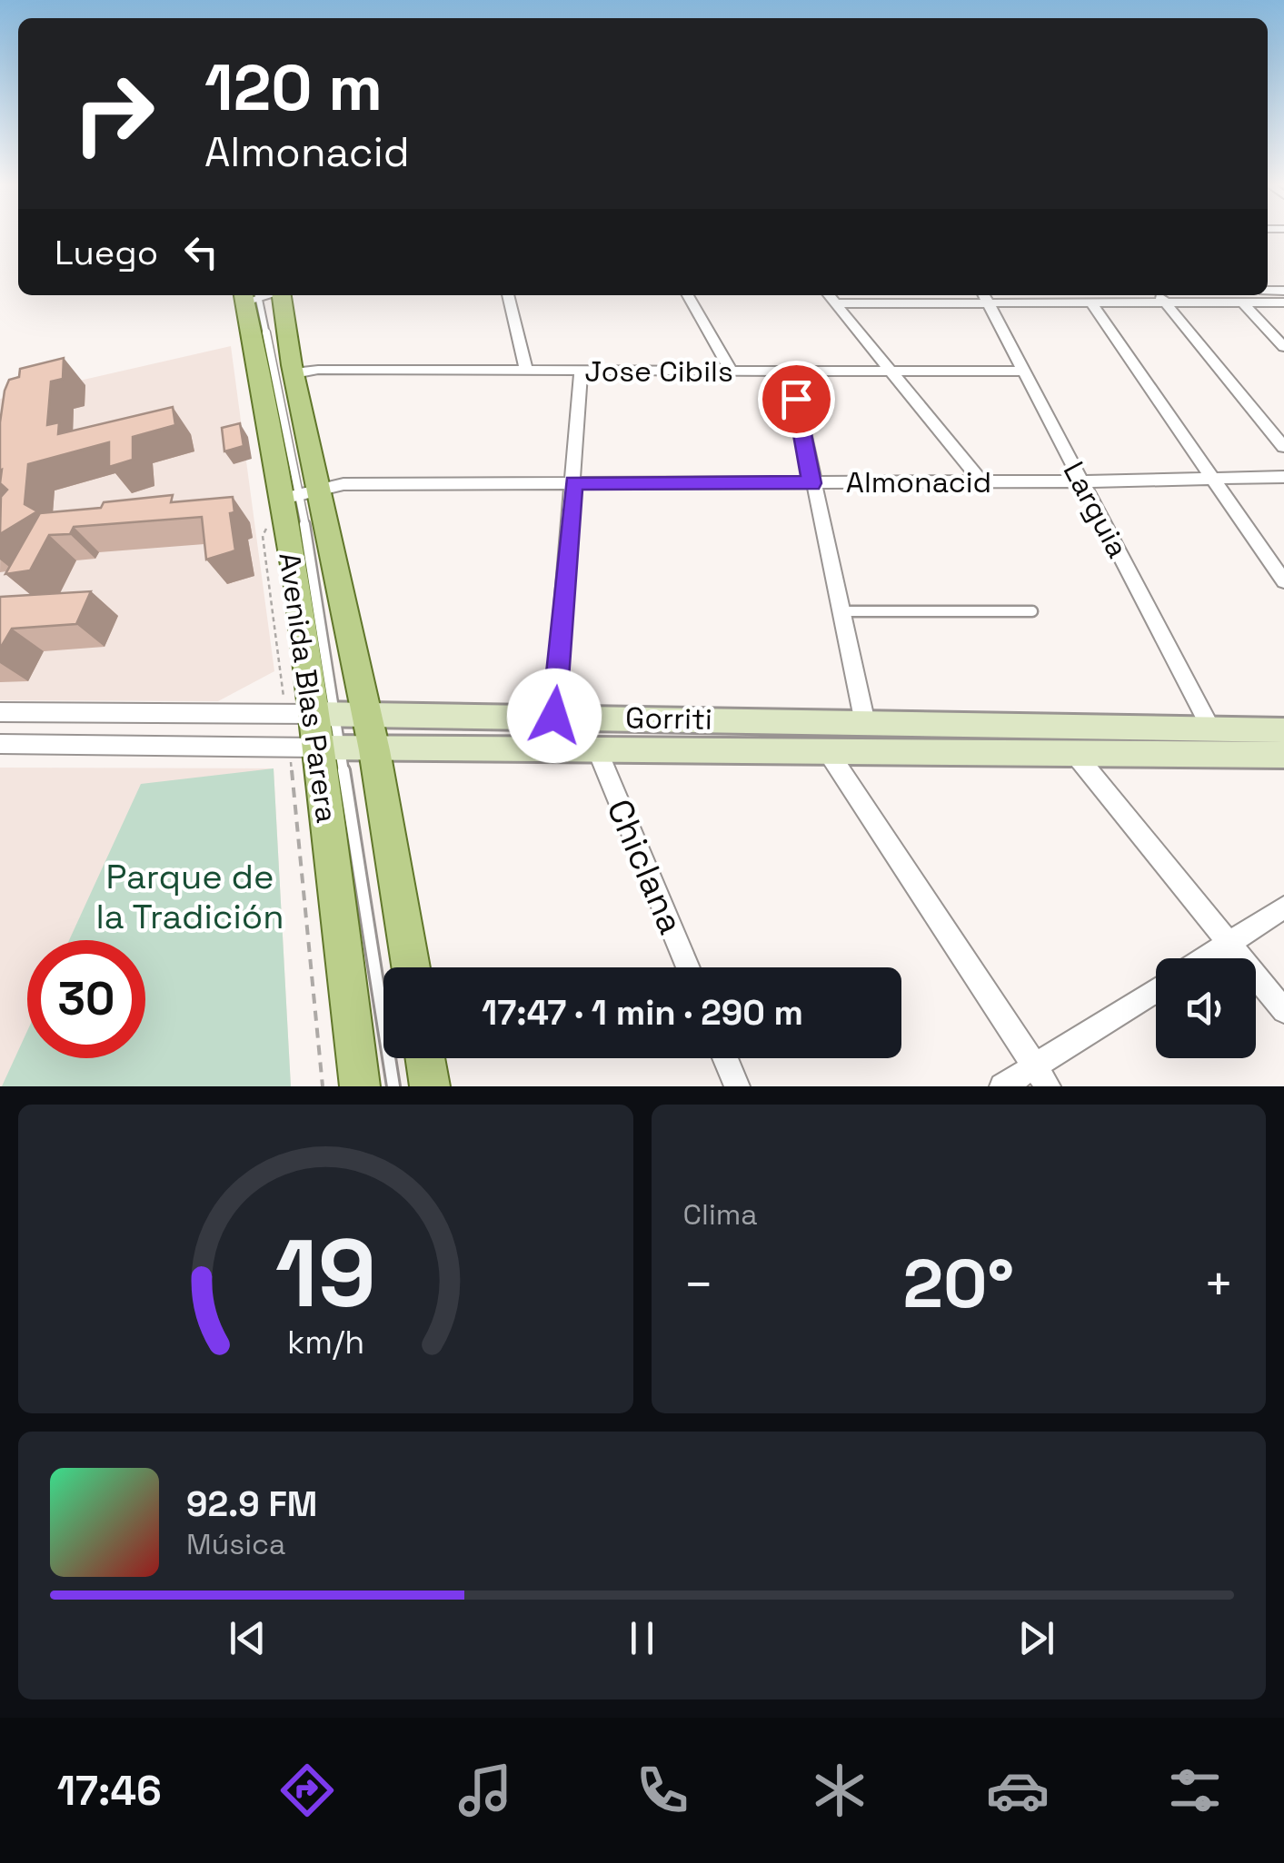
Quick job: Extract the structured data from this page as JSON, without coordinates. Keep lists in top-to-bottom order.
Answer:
{
  "streets": {
    "main road": ["Avenida Blas Parera", "Gorriti"],
    "street": [
      "Jose Cibils",
      "Almonacid",
      "Larguia",
      "Chiclana"
    ]
  },
  "crossings": [
    ["Jose Cibils", "Larguia"],
    ["Jose Cibils", "Avenida Blas Parera"],
    ["Almonacid", "Larguia"],
    ["Almonacid", "Avenida Blas Parera"],
    ["Larguia", "Gorriti"],
    ["Avenida Blas Parera", "Gorriti"],
    ["Gorriti", "Chiclana"]
  ],
  "parks": ["Parque de la Tradición"],
  "page": {
    "turn": ["120 m", "Almonacid"],
    "then": "Luego",
    "limit": "30",
    "trip": "17:47 · 1 min · 290 m",
    "tile": "Clima",
    "heat": ["−", "20°", "+"],
    "song": ["92.9 FM", "Música"],
    "tabs": "17:46",
    "gauge": ["19", "km/h"]
  }
}
